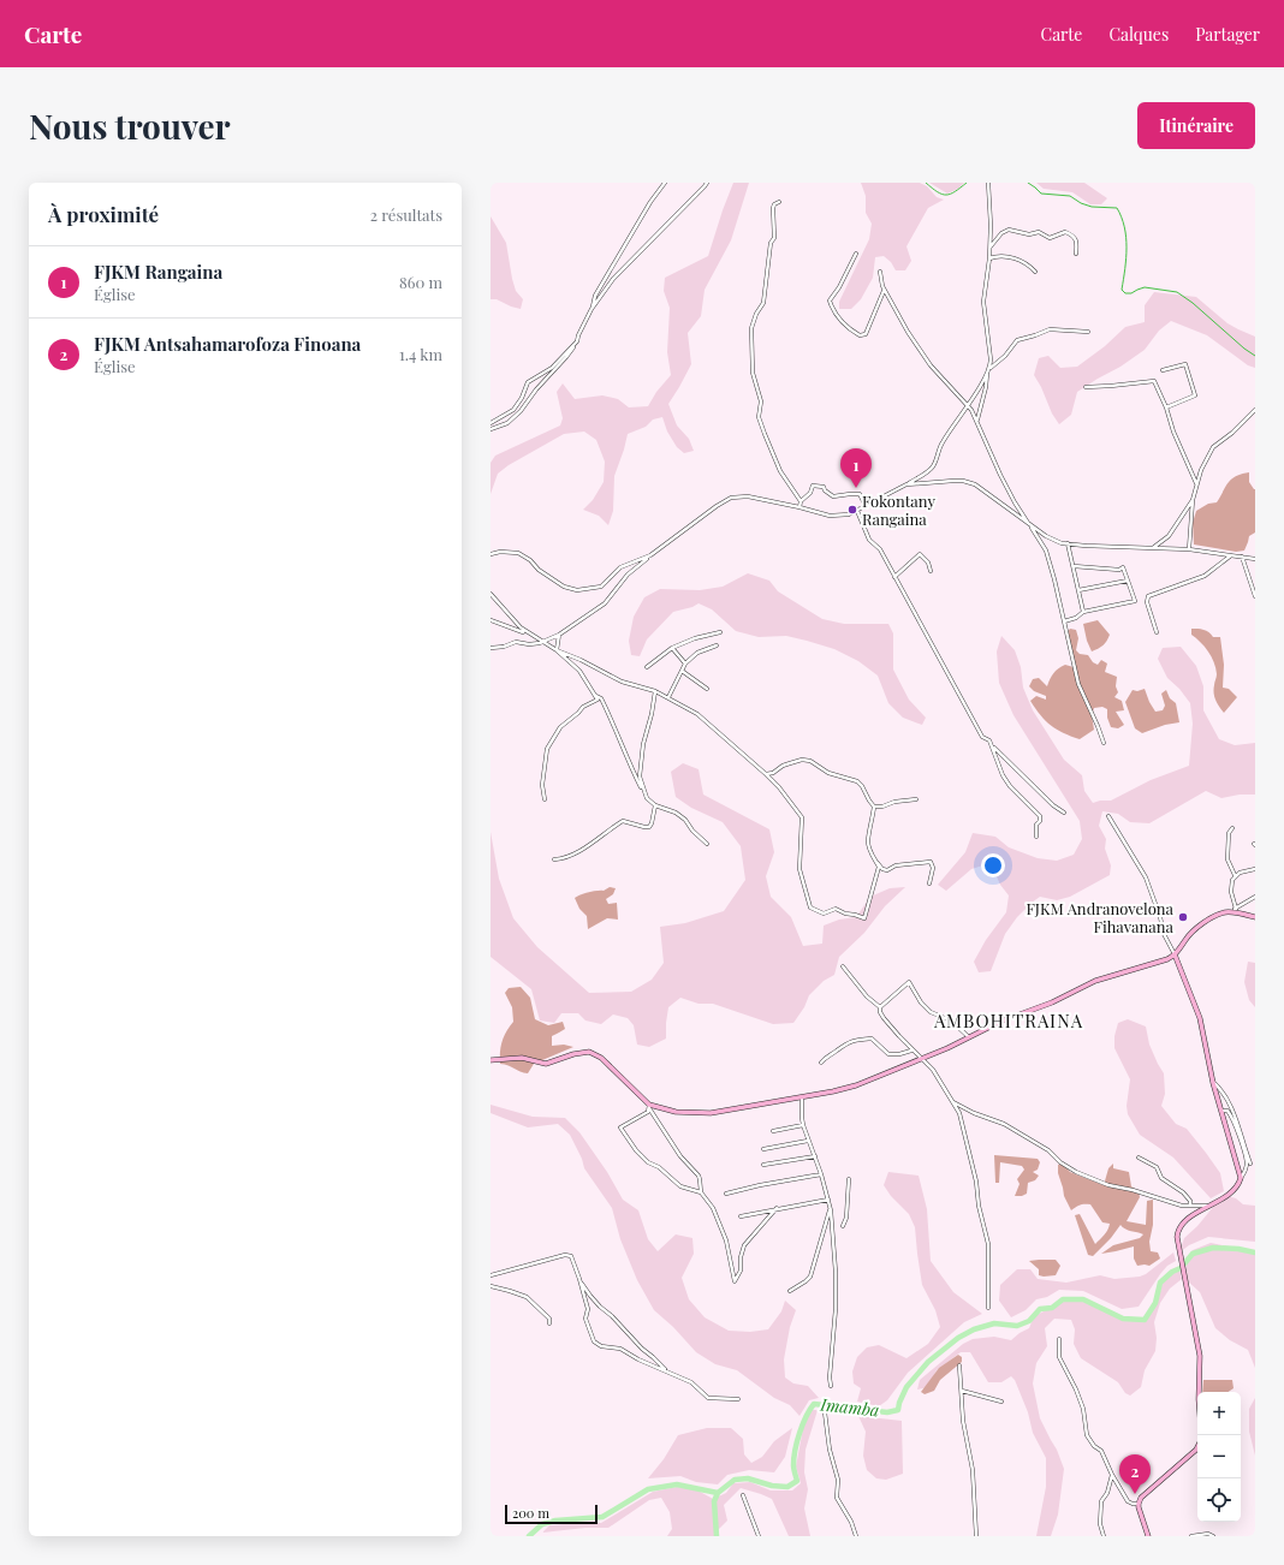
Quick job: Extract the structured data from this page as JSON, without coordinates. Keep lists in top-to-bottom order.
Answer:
{
  "districts": ["AMBOHITRAINA"],
  "water": ["Imamba"],
  "places": ["Fokontany Rangaina", "FJKM Andranovelona Fihavanana"],
  "scale_bar": "200 m",
  "page": {
    "header": "Carte",
    "nav": ["Carte", "Calques", "Partager"],
    "buttons": "Itinéraire",
    "title": "Nous trouver",
    "heading": ["À proximité", "2 résultats"],
    "list": [
      {
        "mark": "1",
        "name": "FJKM Rangaina",
        "note": "Église",
        "value": "860 m"
      },
      {
        "mark": "2",
        "name": "FJKM Antsahamarofoza Finoana",
        "note": "Église",
        "value": "1.4 km"
      }
    ],
    "pins": ["1", "2"],
    "map_buttons": ["+", "−"],
    "scale": "200 m"
  }
}
